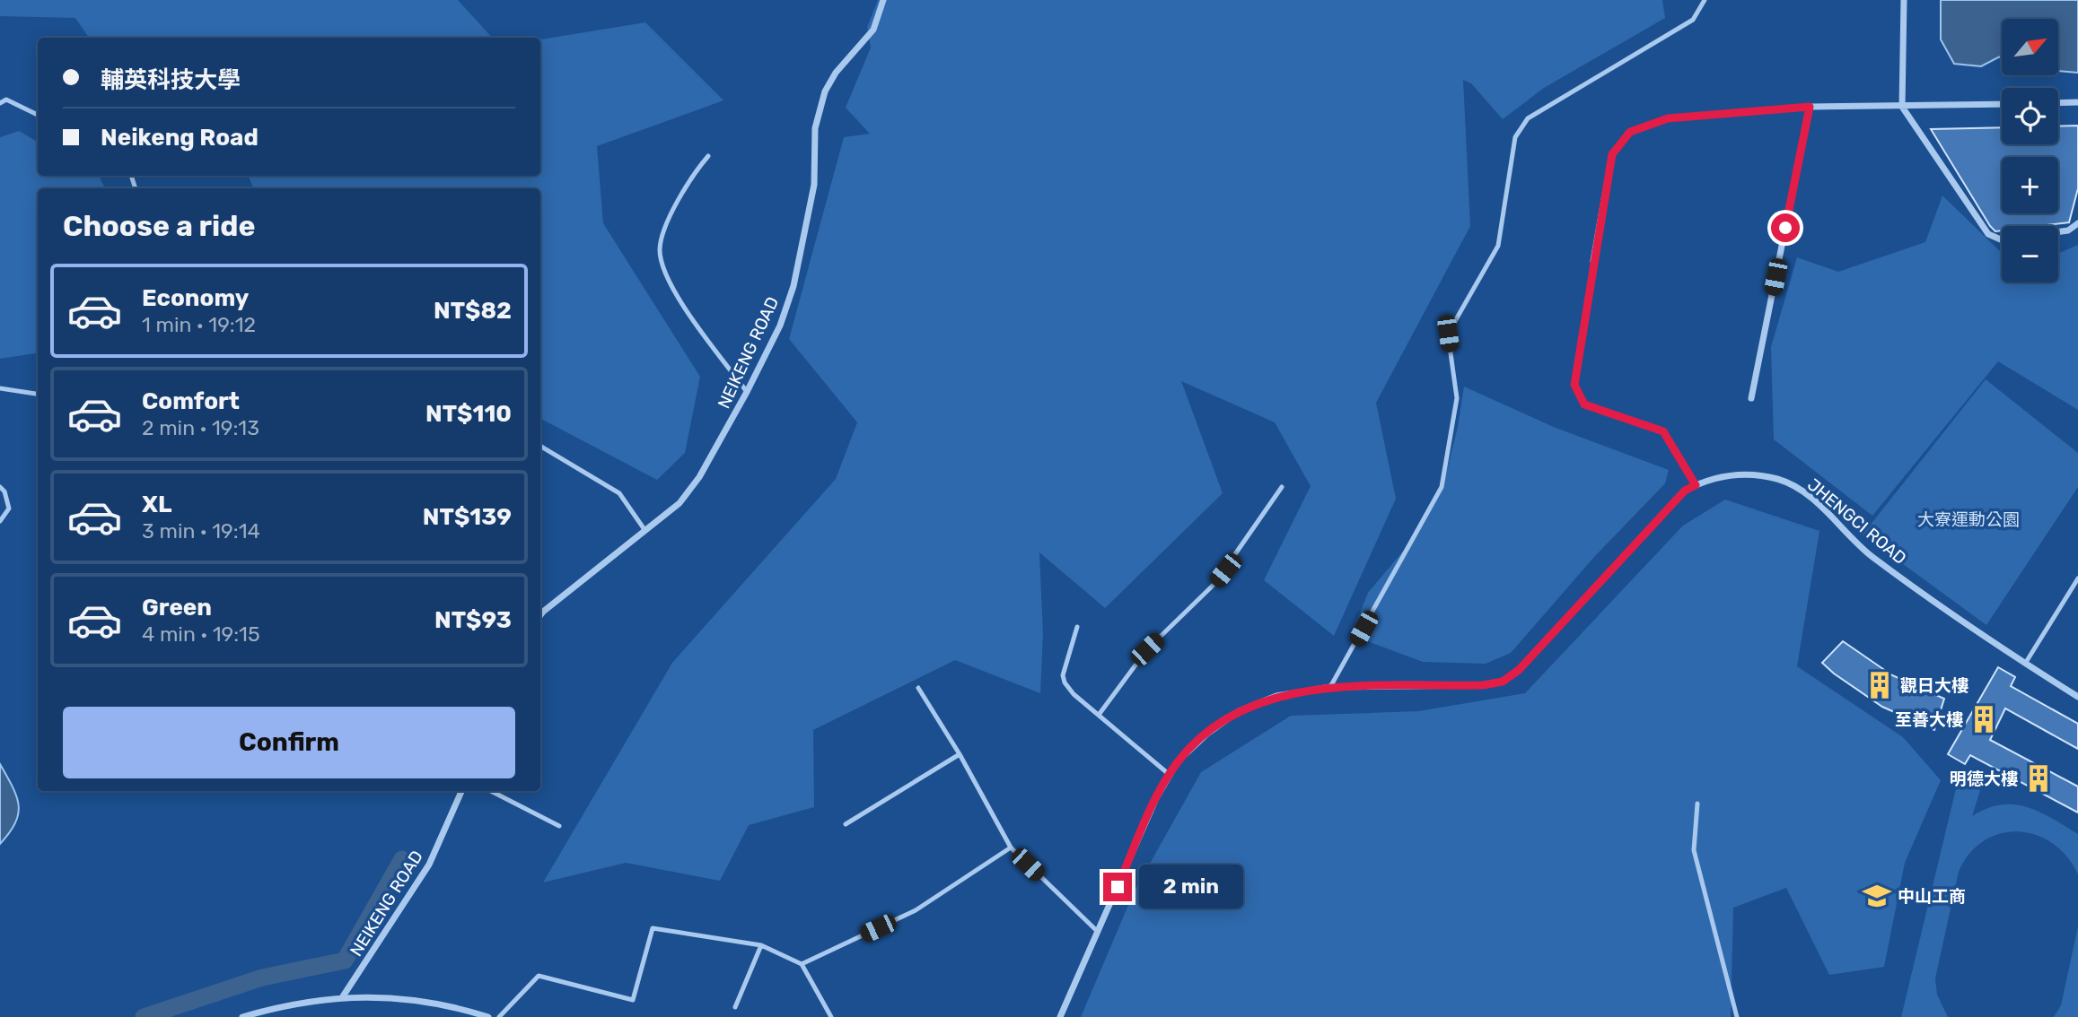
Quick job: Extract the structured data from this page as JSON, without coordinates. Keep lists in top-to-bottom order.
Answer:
{
  "streets": {
    "street": ["NEIKENG ROAD", "JHENGCI ROAD"]
  },
  "parks": ["大寮運動公園"],
  "places": {
    "building": ["觀日大樓", "至善大樓", "明德大樓"],
    "school or university": ["中山工商"]
  },
  "north": "top right",
  "page": {
    "map_buttons": ["+", "−"],
    "banner": ["輔英科技大學", "Neikeng Road"],
    "heading": "Choose a ride",
    "list": [
      {
        "name": "Economy",
        "note": "1 min · 19:12",
        "value": "NT$82"
      },
      {
        "name": "Comfort",
        "note": "2 min · 19:13",
        "value": "NT$110"
      },
      {
        "name": "XL",
        "note": "3 min · 19:14",
        "value": "NT$139"
      },
      {
        "name": "Green",
        "note": "4 min · 19:15",
        "value": "NT$93"
      }
    ],
    "buttons": "Confirm",
    "bubble": "2 min"
  }
}
